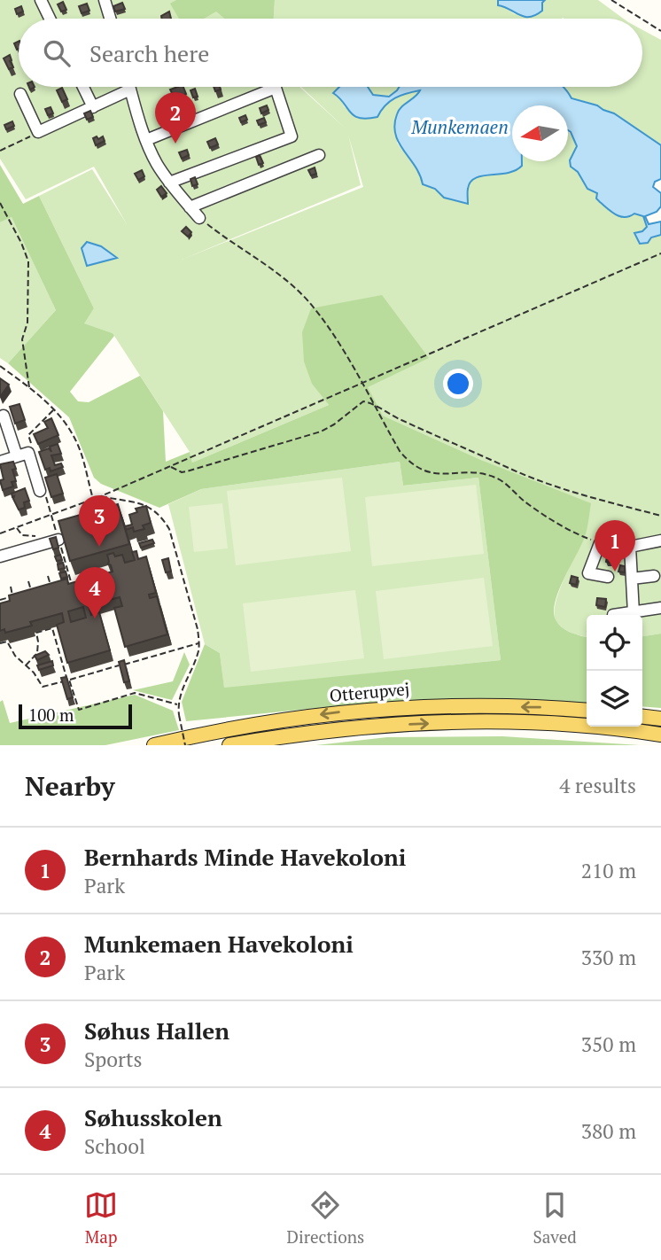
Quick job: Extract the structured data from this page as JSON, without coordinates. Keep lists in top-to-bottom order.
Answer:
{
  "streets": {
    "main road": ["Otterupvej"]
  },
  "water": ["Munkemaen"],
  "scale_bar": "100 m",
  "north": "left",
  "page": {
    "search": "Search here",
    "pins": [
      "2",
      "3",
      "1",
      "4"
    ],
    "scale": "100 m",
    "heading": ["Nearby", "4 results"],
    "list": [
      {
        "mark": "1",
        "name": "Bernhards Minde Havekoloni",
        "note": "Park",
        "value": "210 m"
      },
      {
        "mark": "2",
        "name": "Munkemaen Havekoloni",
        "note": "Park",
        "value": "330 m"
      },
      {
        "mark": "3",
        "name": "Søhus Hallen",
        "note": "Sports",
        "value": "350 m"
      },
      {
        "mark": "4",
        "name": "Søhusskolen",
        "note": "School",
        "value": "380 m"
      }
    ],
    "nav": ["Map", "Directions", "Saved"]
  }
}
